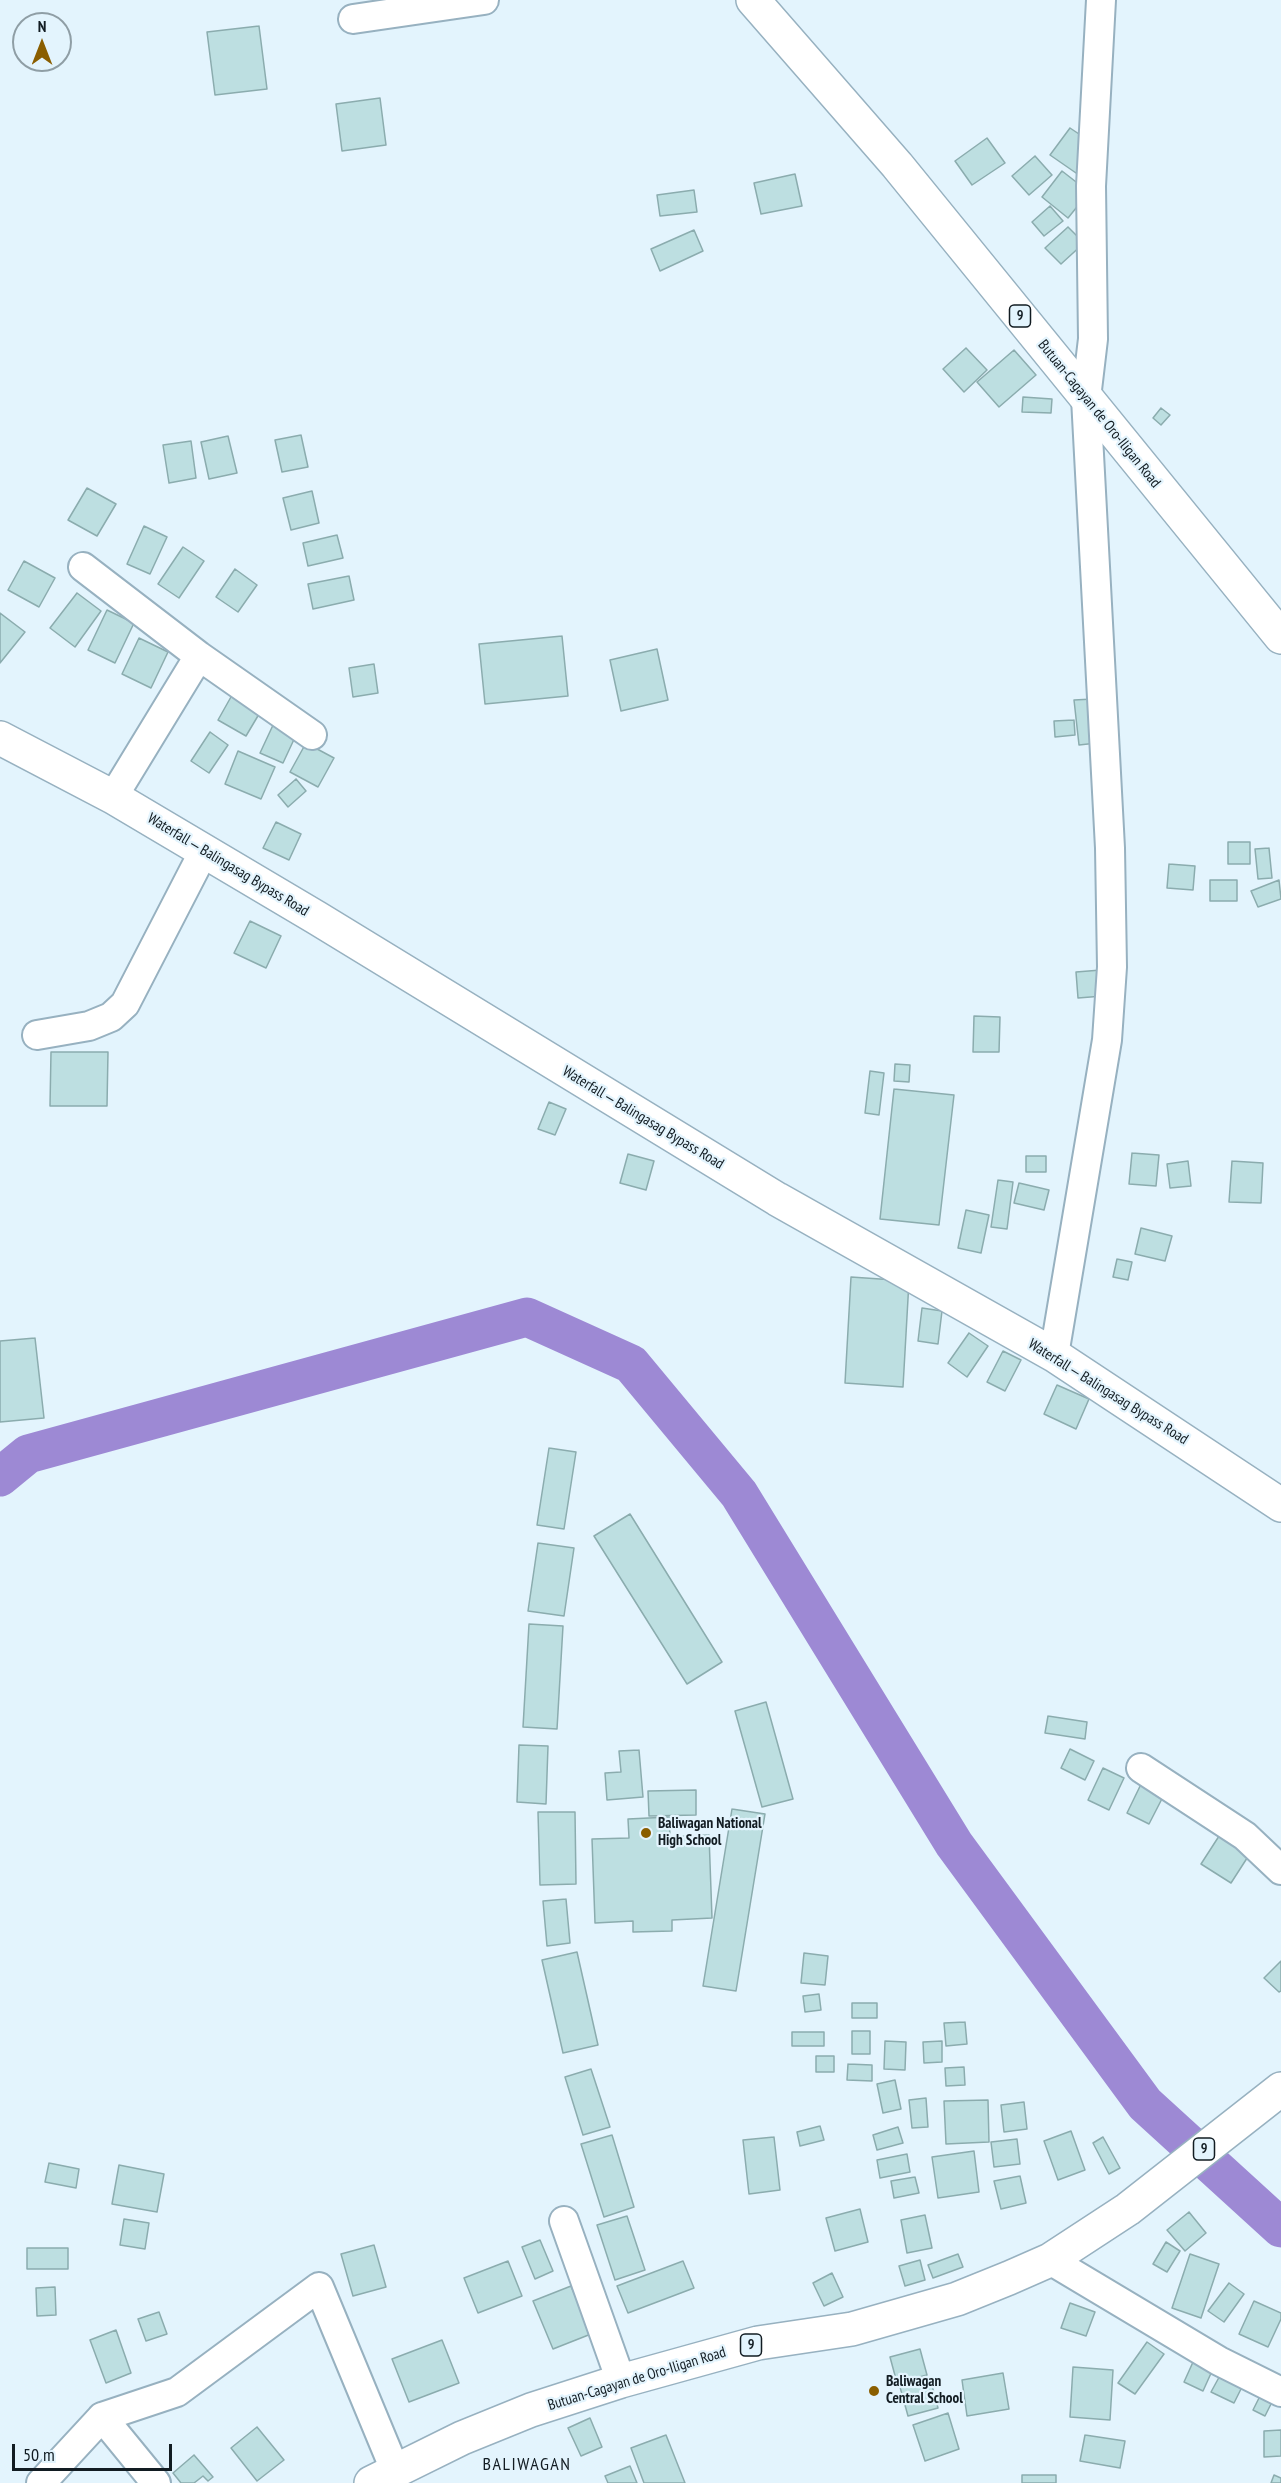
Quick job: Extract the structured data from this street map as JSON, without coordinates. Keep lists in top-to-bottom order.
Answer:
{
  "streets": {
    "main road": ["9", "Butuan-Cagayan de Oro-Iligan Road", "Waterfall ‒ Balingasag Bypass Road"]
  },
  "districts": ["BALIWAGAN"],
  "places": ["Baliwagan National High School", "Baliwagan Central School"],
  "scale_bar": "50 m",
  "north": "top"
}
